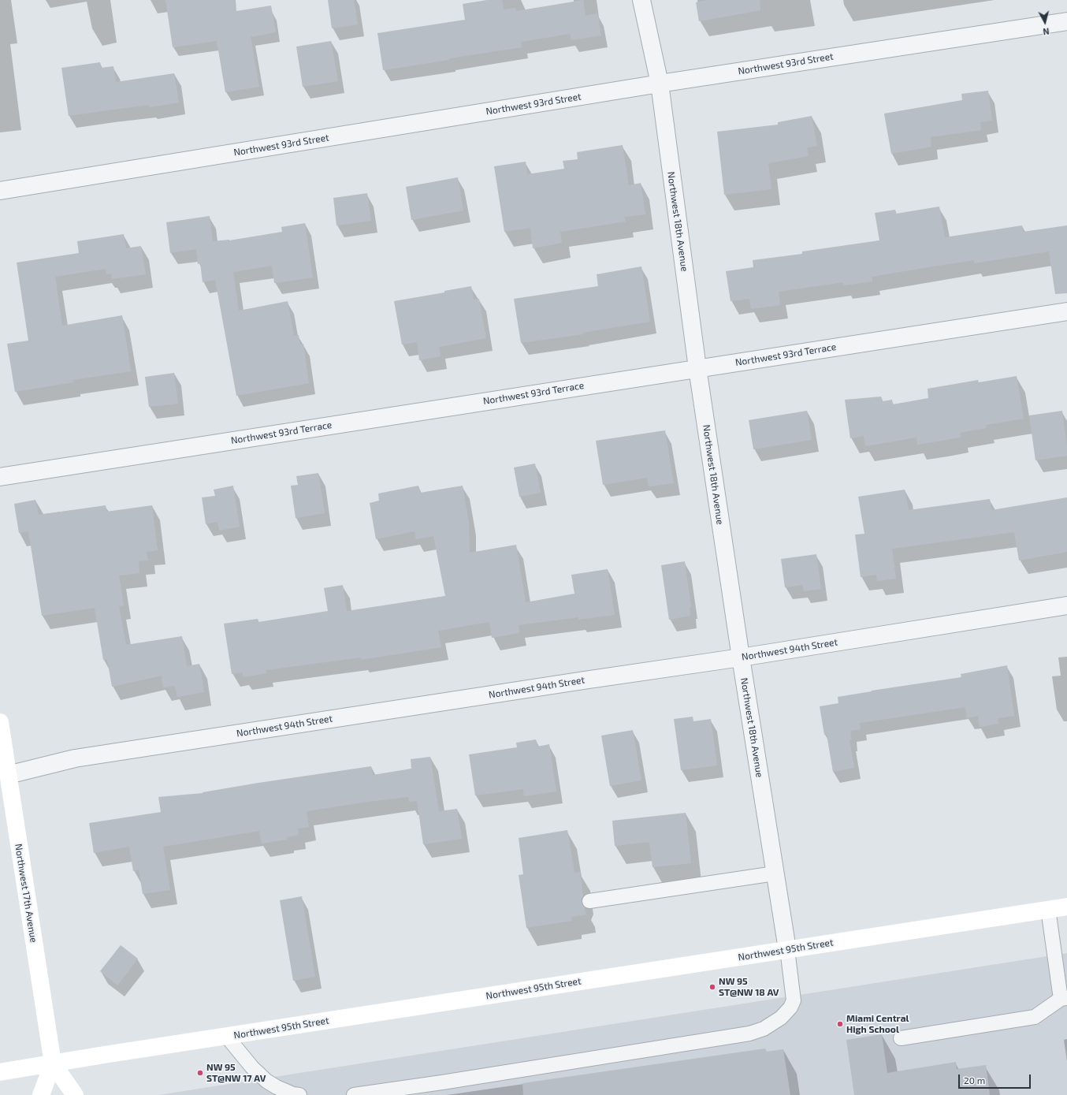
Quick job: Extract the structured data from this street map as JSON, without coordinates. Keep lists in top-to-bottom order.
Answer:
{
  "streets": {
    "main road": ["Northwest 17th Avenue", "Northwest 95th Street"],
    "street": [
      "Northwest 93rd Street",
      "Northwest 18th Avenue",
      "Northwest 93rd Terrace",
      "Northwest 94th Street"
    ]
  },
  "crossings": [
    ["Northwest 93rd Street", "Northwest 18th Avenue"],
    ["Northwest 18th Avenue", "Northwest 93rd Terrace"],
    ["Northwest 18th Avenue", "Northwest 94th Street"],
    ["Northwest 18th Avenue", "Northwest 95th Street"],
    ["Northwest 94th Street", "Northwest 17th Avenue"],
    ["Northwest 17th Avenue", "Northwest 95th Street"]
  ],
  "places": ["NW 95 ST@NW 18 AV", "Miami Central High School", "NW 95 ST@NW 17 AV"],
  "scale_bar": "20 m",
  "north": "bottom"
}
